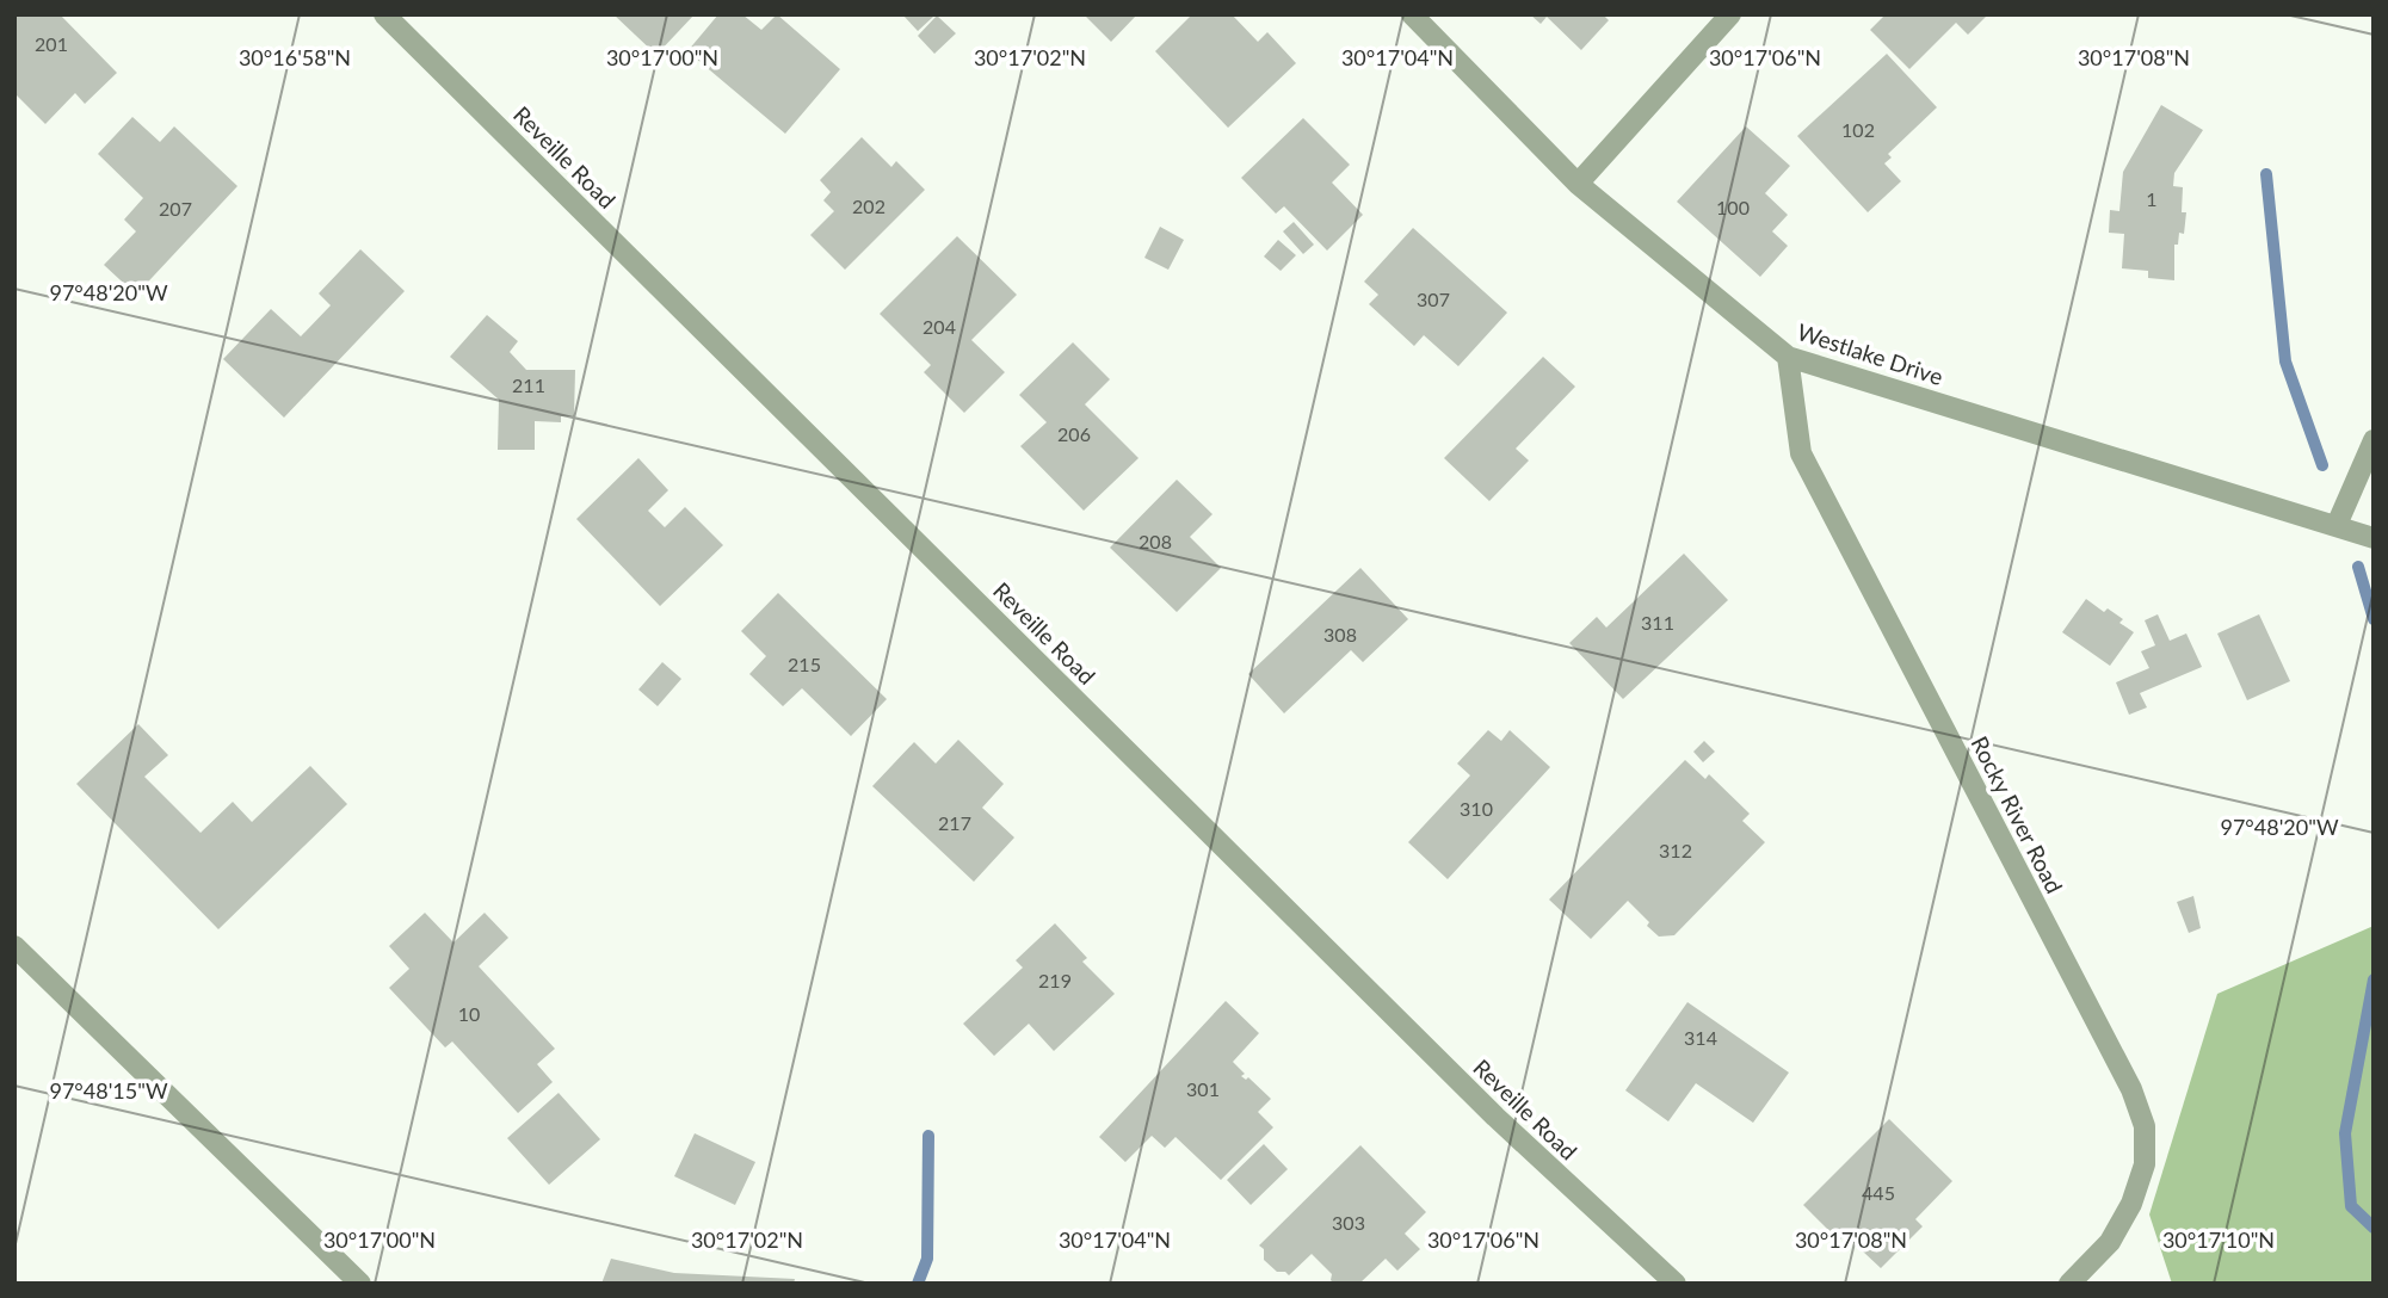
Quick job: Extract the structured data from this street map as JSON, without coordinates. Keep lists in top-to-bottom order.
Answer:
{
  "streets": {
    "street": ["Reveille Road", "Westlake Drive", "Rocky River Road"]
  },
  "crossings": [
    ["Westlake Drive", "Rocky River Road"]
  ],
  "house_numbers": [
    "201",
    "102",
    "1",
    "202",
    "100",
    "207",
    "307",
    "204",
    "211",
    "206",
    "208",
    "311",
    "308",
    "215",
    "310",
    "217",
    "312",
    "219",
    "10",
    "314",
    "301",
    "445",
    "303"
  ],
  "coordinates": [
    "30°16'58\"N",
    "30°17'00\"N",
    "30°17'02\"N",
    "30°17'04\"N",
    "30°17'06\"N",
    "30°17'08\"N",
    "97°48'20\"W",
    "97°48'15\"W",
    "30°17'10\"N"
  ]
}
